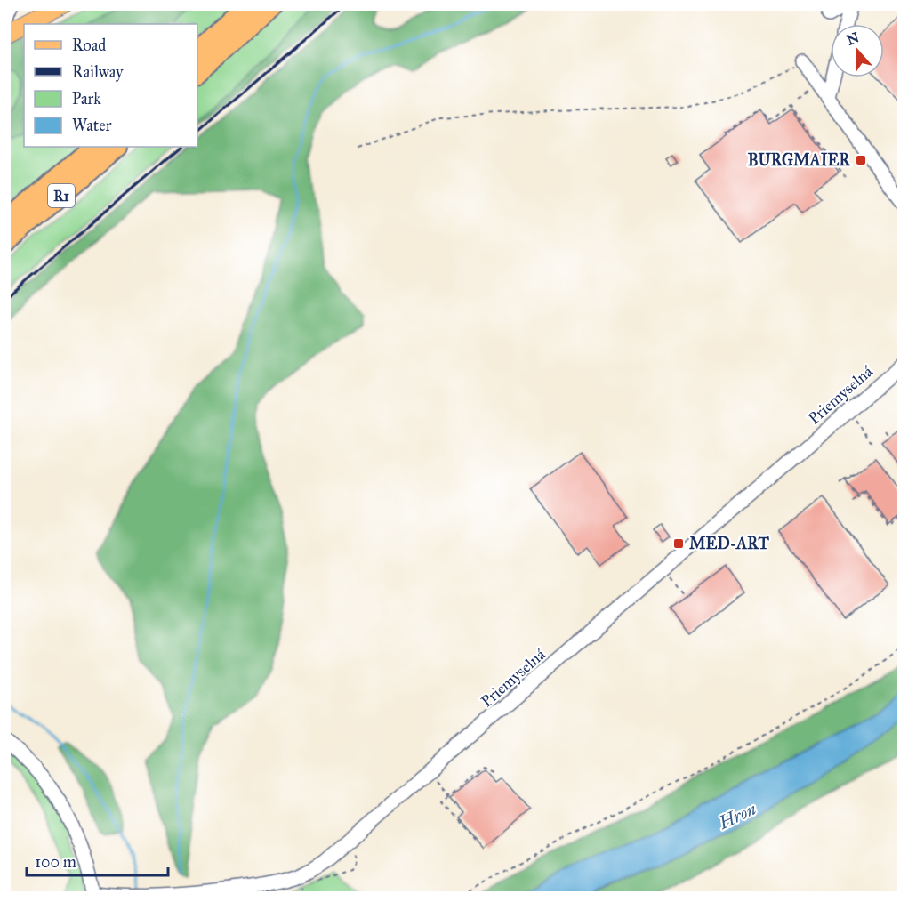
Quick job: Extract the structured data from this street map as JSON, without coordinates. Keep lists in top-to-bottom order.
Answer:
{
  "streets": {
    "highway": ["R1"],
    "street": ["Priemyselná"]
  },
  "water": ["Hron"],
  "places": {
    "transit": ["BURGMAIER", "MED-ART"]
  },
  "legend": [
    "Road",
    "Railway",
    "Park",
    "Water"
  ],
  "scale_bar": "100 m",
  "north": "top"
}
